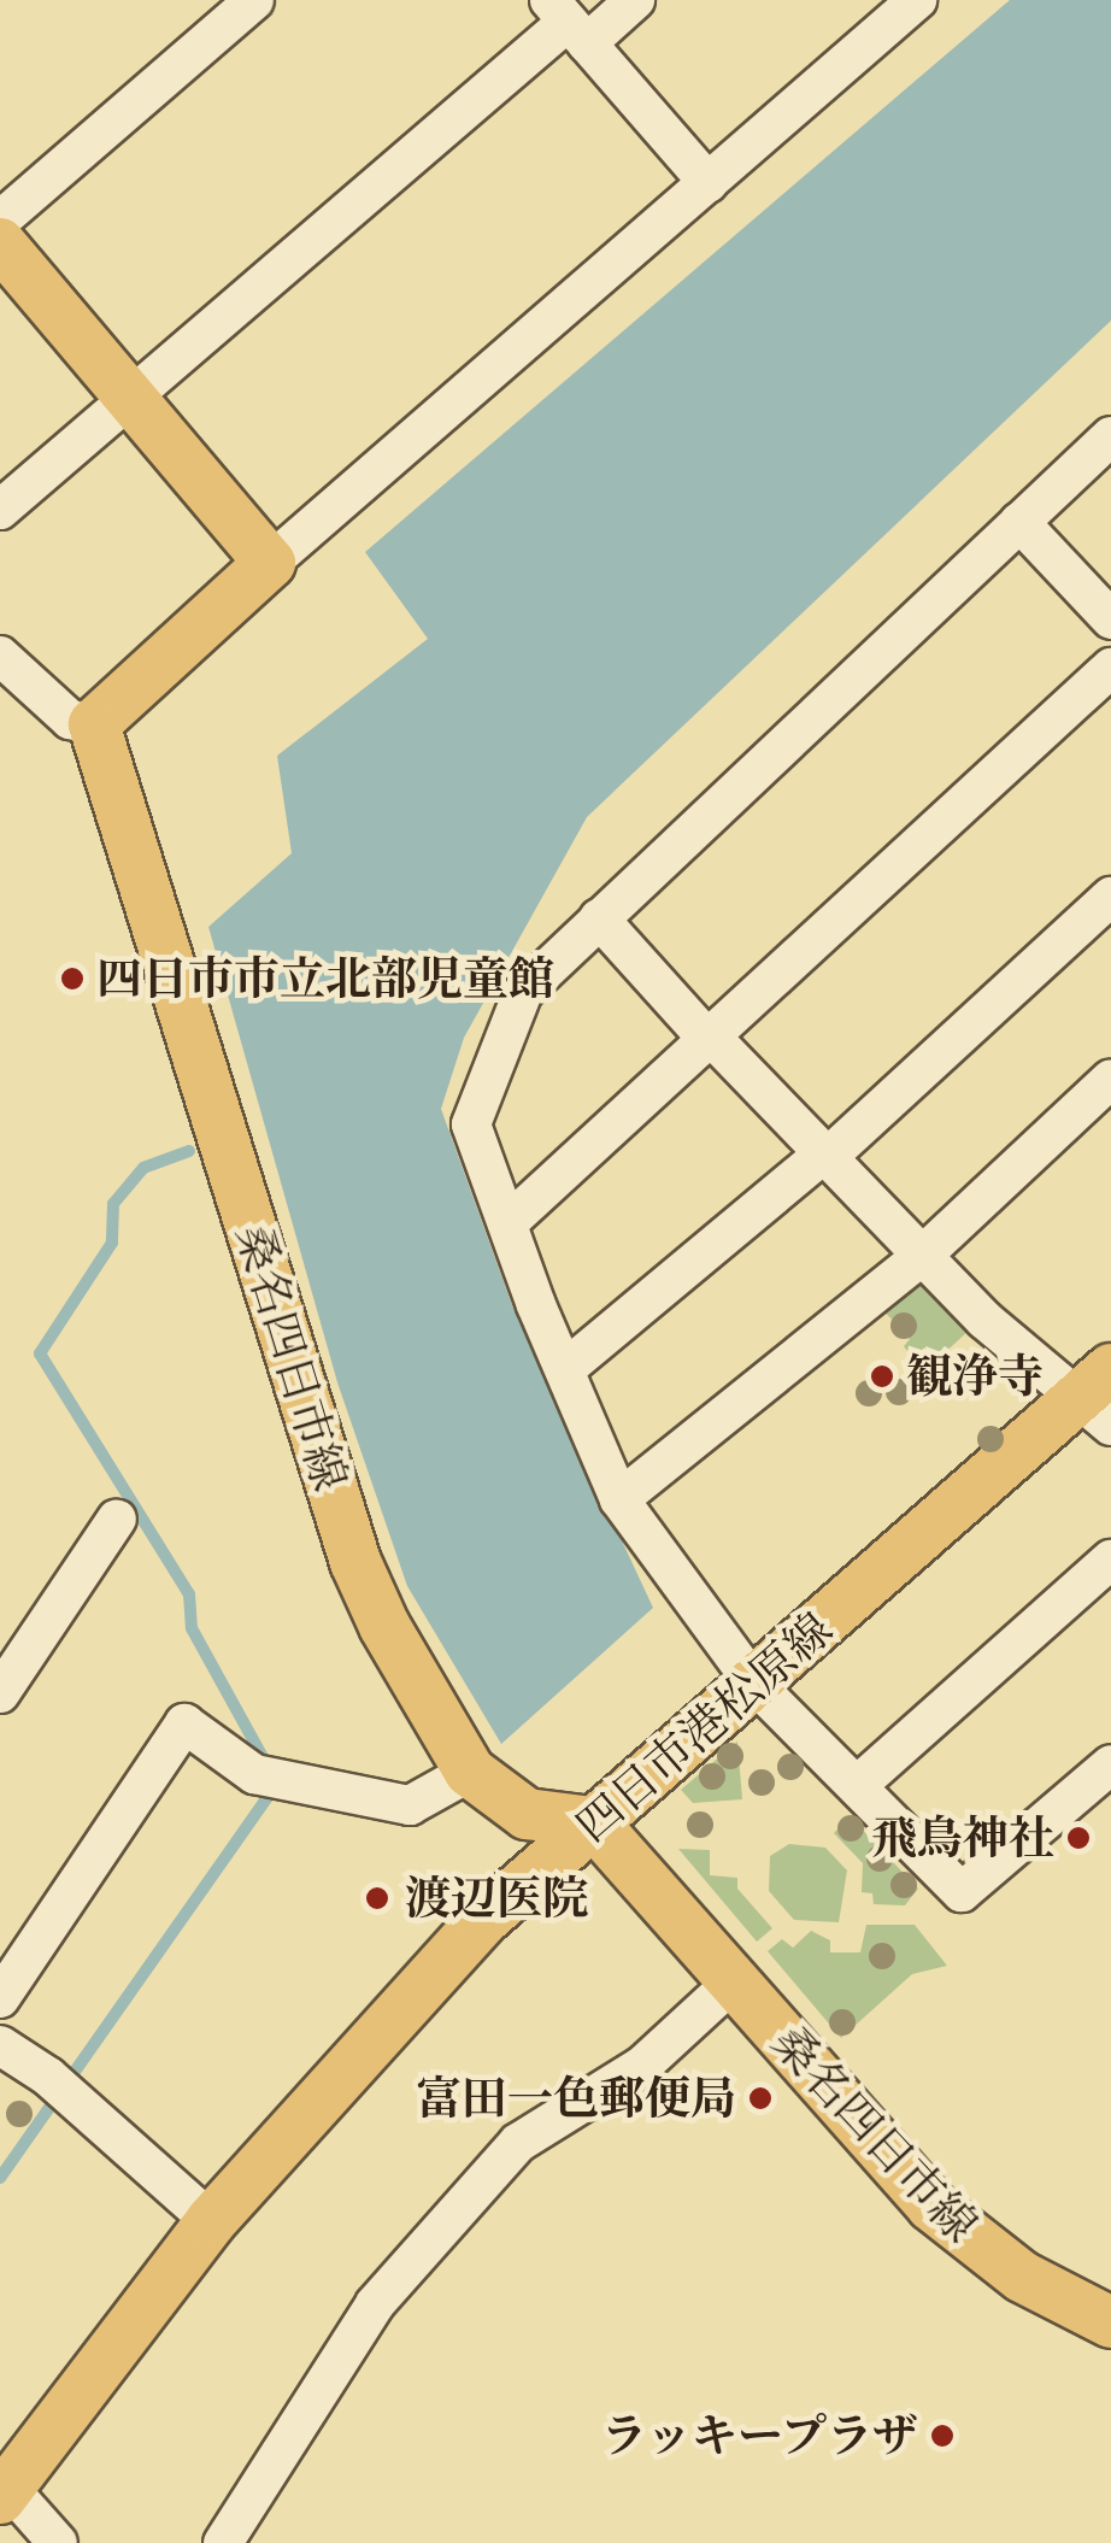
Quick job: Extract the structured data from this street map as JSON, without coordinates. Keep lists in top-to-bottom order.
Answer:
{
  "streets": {
    "main road": ["桑名四日市線", "四日市港松原線"]
  },
  "crossings": [
    ["桑名四日市線", "四日市港松原線"]
  ],
  "places": [
    "四日市市立北部児童館",
    "観浄寺",
    "飛鳥神社",
    "渡辺医院",
    "富田一色郵便局",
    "ラッキープラザ"
  ]
}
